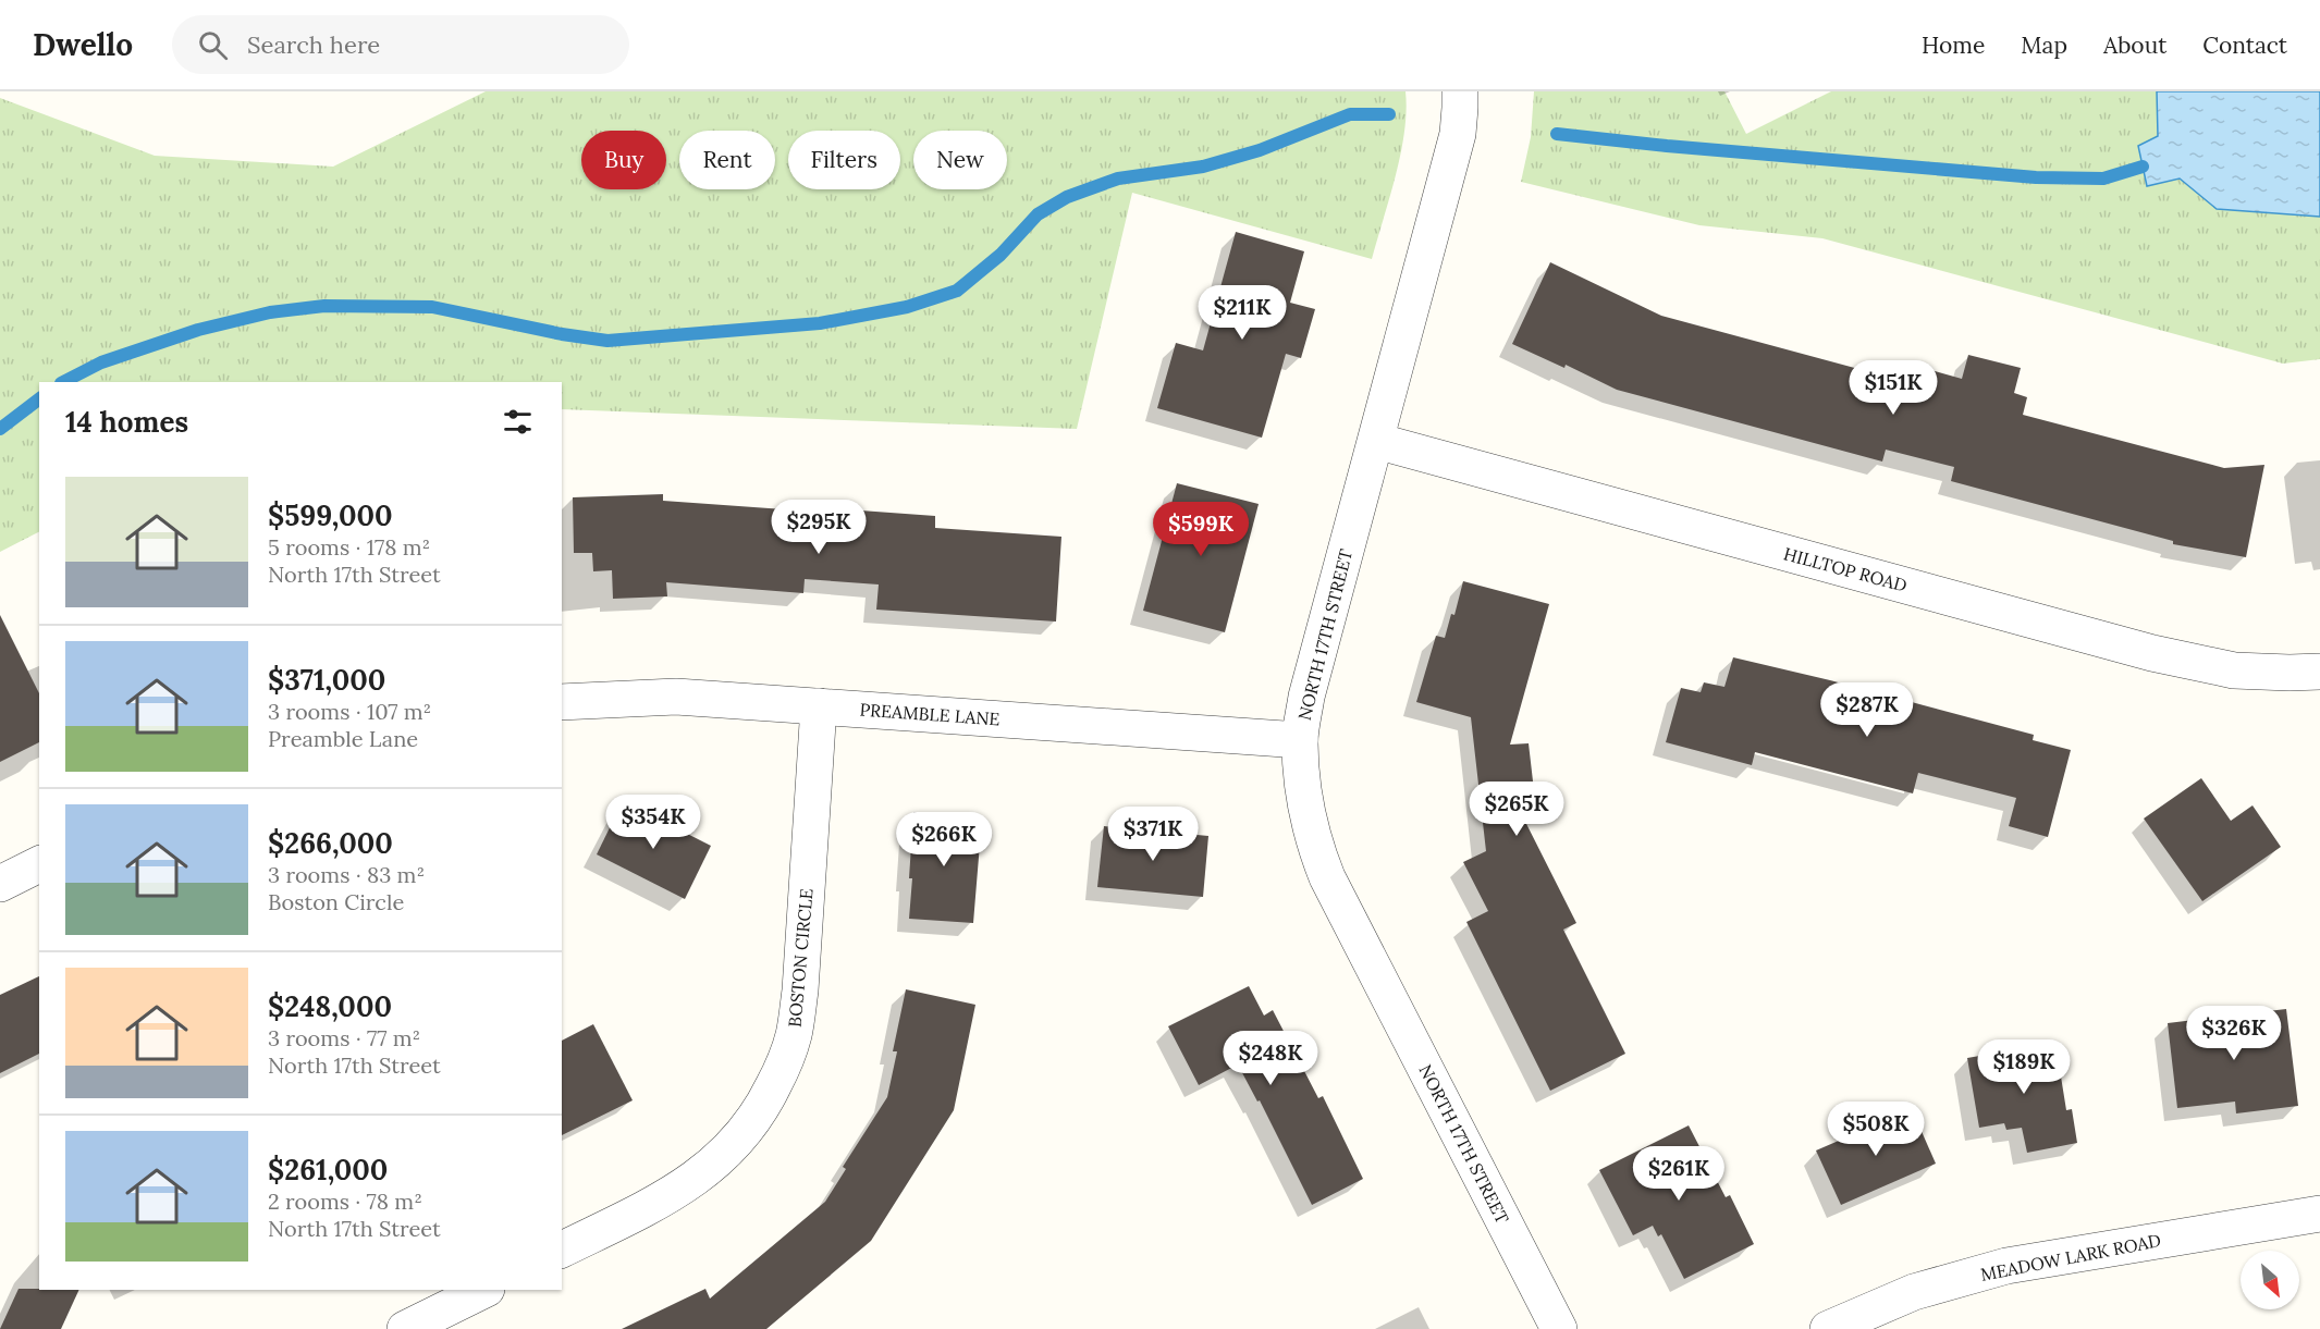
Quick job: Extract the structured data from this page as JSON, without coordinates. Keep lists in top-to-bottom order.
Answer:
{
  "streets": {
    "street": [
      "HILLTOP ROAD",
      "NORTH 17TH STREET",
      "PREAMBLE LANE",
      "BOSTON CIRCLE",
      "MEADOW LARK ROAD"
    ]
  },
  "crossings": [
    ["HILLTOP ROAD", "NORTH 17TH STREET"],
    ["NORTH 17TH STREET", "PREAMBLE LANE"],
    ["PREAMBLE LANE", "BOSTON CIRCLE"]
  ],
  "north": "bottom right",
  "page": {
    "header": "Dwello",
    "search": "Search here",
    "nav": [
      "Home",
      "Map",
      "About",
      "Contact"
    ],
    "chip": [
      "Buy",
      "Rent",
      "Filters",
      "New"
    ],
    "price": [
      "$211K",
      "$151K",
      "$295K",
      "$599K",
      "$287K",
      "$265K",
      "$354K",
      "$371K",
      "$266K",
      "$326K",
      "$248K",
      "$189K",
      "$508K",
      "$261K"
    ],
    "heading": "14 homes",
    "list": [
      {
        "name": "$599,000",
        "note": "5 rooms · 178 m² · North 17th Street"
      },
      {
        "name": "$371,000",
        "note": "3 rooms · 107 m² · Preamble Lane"
      },
      {
        "name": "$266,000",
        "note": "3 rooms · 83 m² · Boston Circle"
      },
      {
        "name": "$248,000",
        "note": "3 rooms · 77 m² · North 17th Street"
      },
      {
        "name": "$261,000",
        "note": "2 rooms · 78 m² · North 17th Street"
      }
    ]
  }
}
